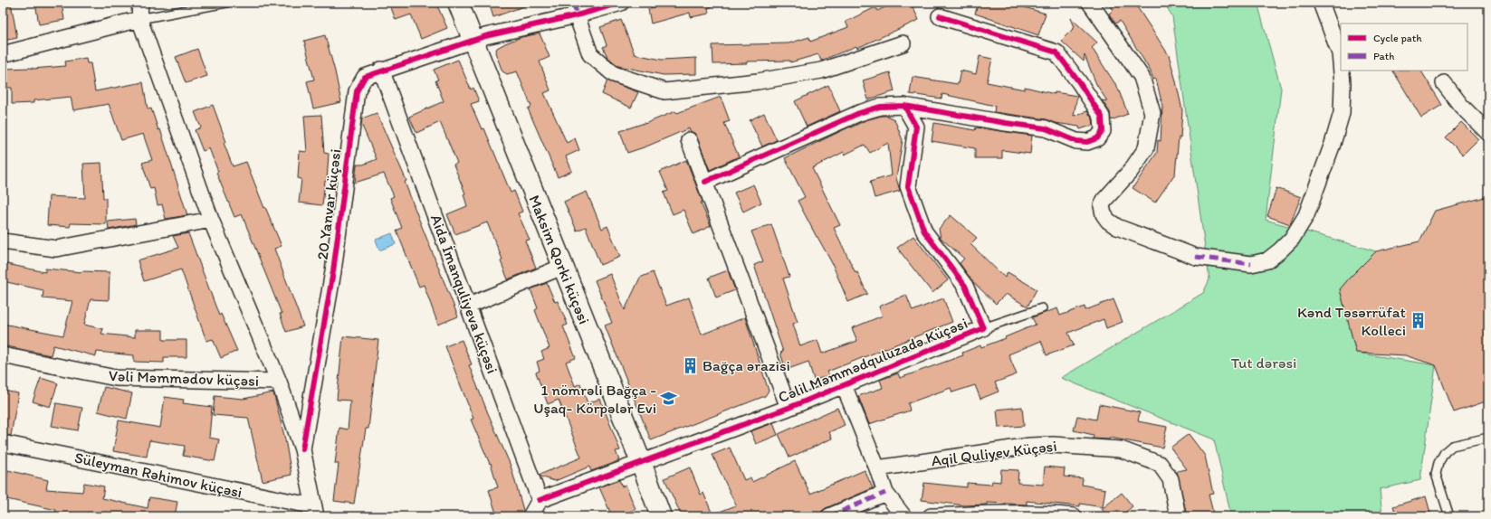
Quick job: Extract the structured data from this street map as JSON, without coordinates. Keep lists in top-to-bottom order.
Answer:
{
  "streets": {
    "main road": ["Maksim Qorki küçəsi"],
    "street": [
      "20 Yanvar küçəsi",
      "Aida İmanquliyeva küçəsi",
      "Cəlil Məmmədquluzadə Küçəsi",
      "Vəli Məmmədov küçəsi",
      "Aqil Quliyev Küçəsi",
      "Süleyman Rəhimov küçəsi"
    ]
  },
  "crossings": [
    ["20 Yanvar küçəsi", "Maksim Qorki küçəsi"],
    ["20 Yanvar küçəsi", "Aida İmanquliyeva küçəsi"],
    ["20 Yanvar küçəsi", "Vəli Məmmədov küçəsi"],
    ["20 Yanvar küçəsi", "Süleyman Rəhimov küçəsi"],
    ["Maksim Qorki küçəsi", "Cəlil Məmmədquluzadə Küçəsi"],
    ["Aida İmanquliyeva küçəsi", "Cəlil Məmmədquluzadə Küçəsi"]
  ],
  "parks": ["Tut dərəsi"],
  "places": {
    "building": ["Kənd Təsərrüfat Kolleci", "Bağça ərazisi"],
    "school or university": ["1 nömrəli Bağça - Uşaq- Körpələr Evi"]
  },
  "legend": ["Cycle path", "Path"]
}
